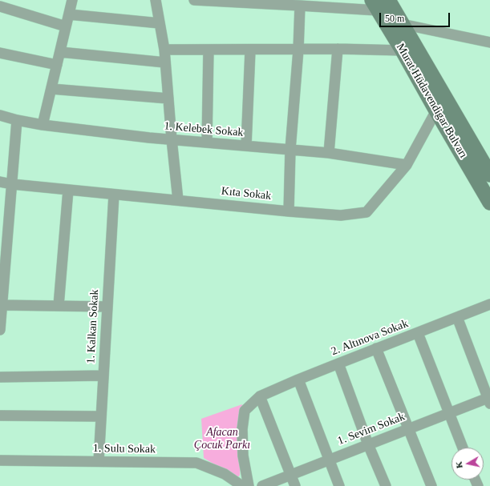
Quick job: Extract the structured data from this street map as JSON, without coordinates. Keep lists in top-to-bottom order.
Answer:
{
  "streets": {
    "main road": ["Murat Hüdavendigar Bulvarı"],
    "street": [
      "1. Kelebek Sokak",
      "Kıta Sokak",
      "1. Kalkan Sokak",
      "2. Altınova Sokak",
      "1. Sevim Sokak",
      "1. Sulu Sokak"
    ]
  },
  "crossings": [
    ["Murat Hüdavendigar Bulvarı", "Kıta Sokak"],
    ["1. Kelebek Sokak", "Kıta Sokak"],
    ["Kıta Sokak", "1. Kalkan Sokak"],
    ["1. Kalkan Sokak", "1. Sulu Sokak"]
  ],
  "parks": ["Afacan Çocuk Parkı"],
  "scale_bar": "50 m",
  "north": "left"
}
